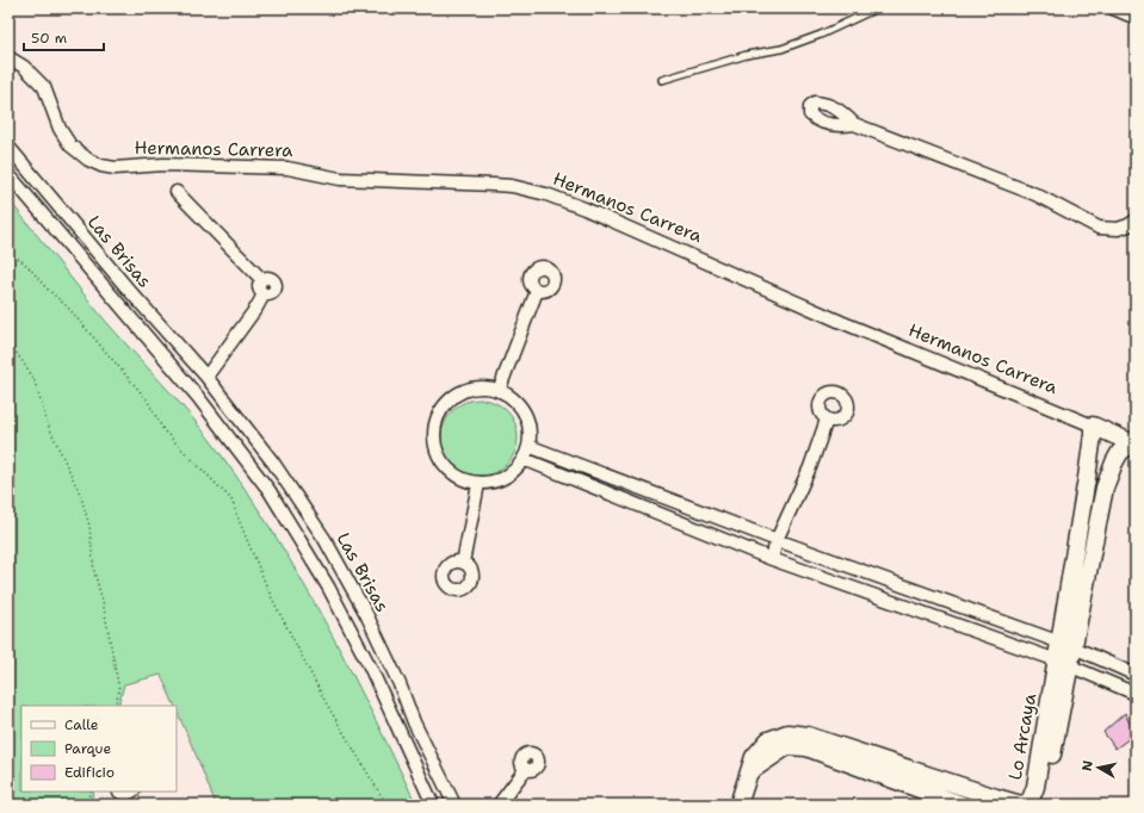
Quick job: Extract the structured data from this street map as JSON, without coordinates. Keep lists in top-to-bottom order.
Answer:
{
  "streets": {
    "street": ["Hermanos Carrera", "Las Brisas", "Lo Arcaya"]
  },
  "crossings": [
    ["Hermanos Carrera", "Lo Arcaya"]
  ],
  "legend": ["Calle", "Parque", "Edificio"],
  "scale_bar": "50 m",
  "north": "left"
}
